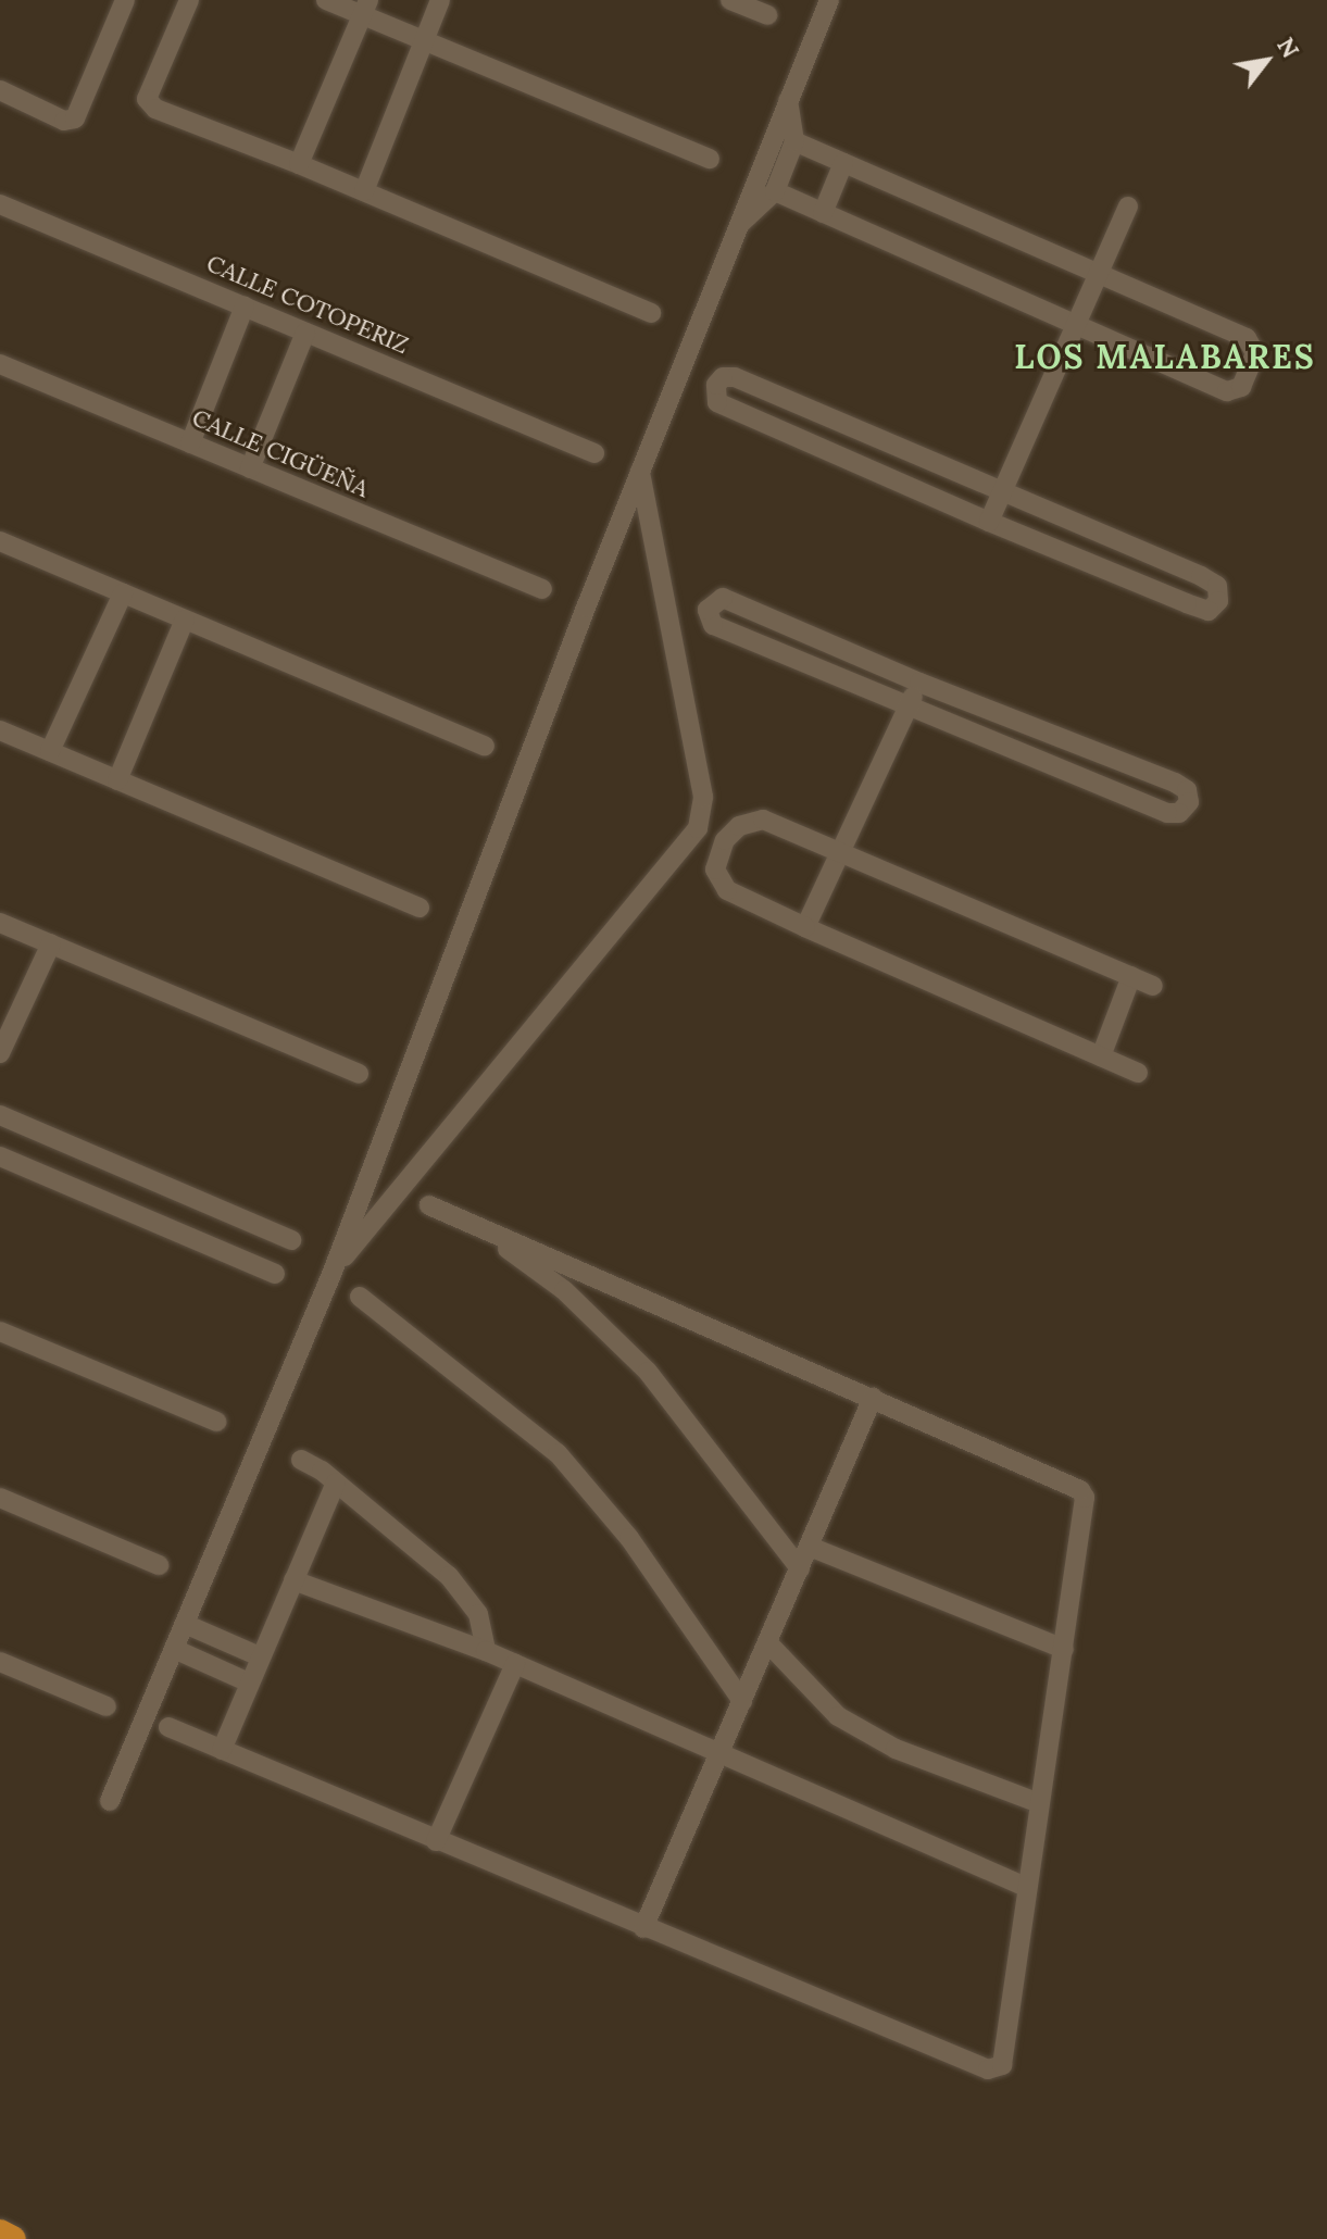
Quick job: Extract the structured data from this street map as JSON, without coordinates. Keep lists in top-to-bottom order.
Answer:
{
  "streets": {
    "street": ["CALLE COTOPERIZ", "CALLE CIGÜEÑA"]
  },
  "districts": ["LOS MALABARES"],
  "north": "top right"
}
